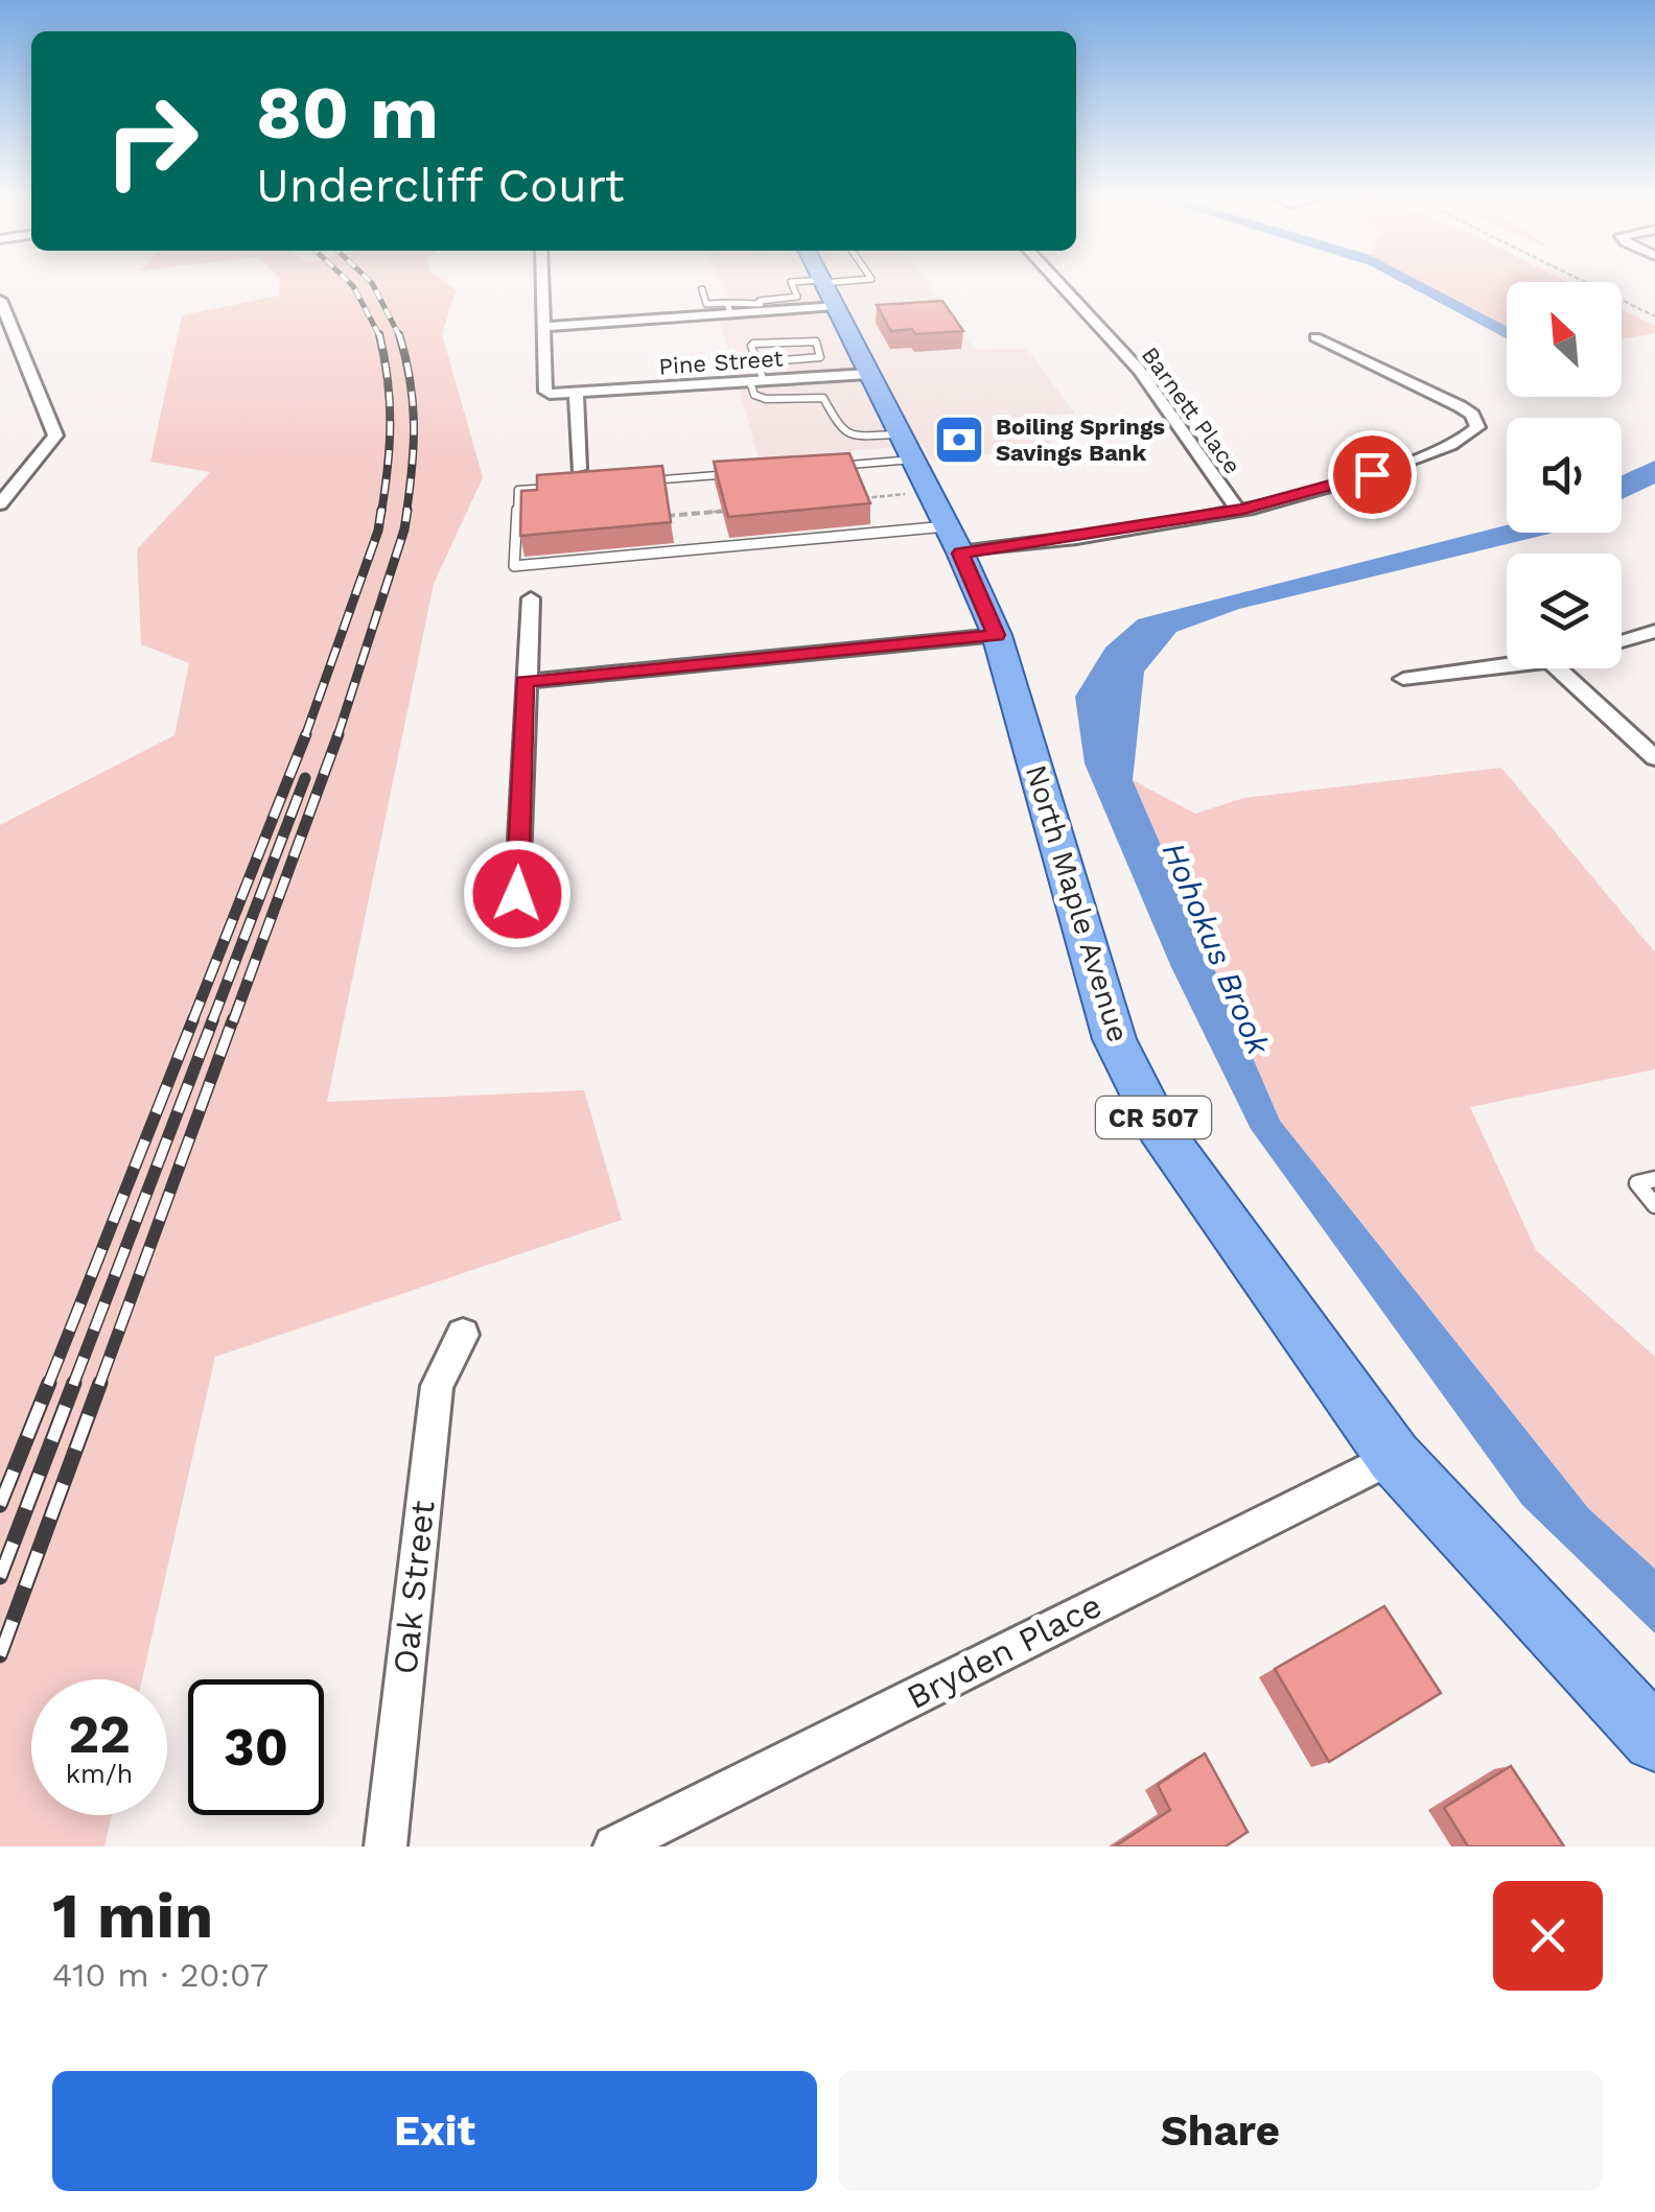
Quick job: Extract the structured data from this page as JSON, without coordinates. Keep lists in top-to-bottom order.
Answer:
{
  "streets": {
    "main road": ["North Maple Avenue", "CR 507"],
    "street": [
      "Pine Street",
      "Barnett Place",
      "Oak Street",
      "Bryden Place"
    ]
  },
  "crossings": [
    ["Pine Street", "North Maple Avenue"],
    ["North Maple Avenue", "Bryden Place"]
  ],
  "water": ["Hohokus Brook"],
  "places": {
    "bank": ["Boiling Springs Savings Bank"]
  },
  "north": "top left",
  "page": {
    "turn": ["80 m", "Undercliff Court"],
    "speed": "22 km/h",
    "limit": "30",
    "heading": ["1 min", "410 m · 20:07"],
    "buttons": ["Exit", "Share"]
  }
}
